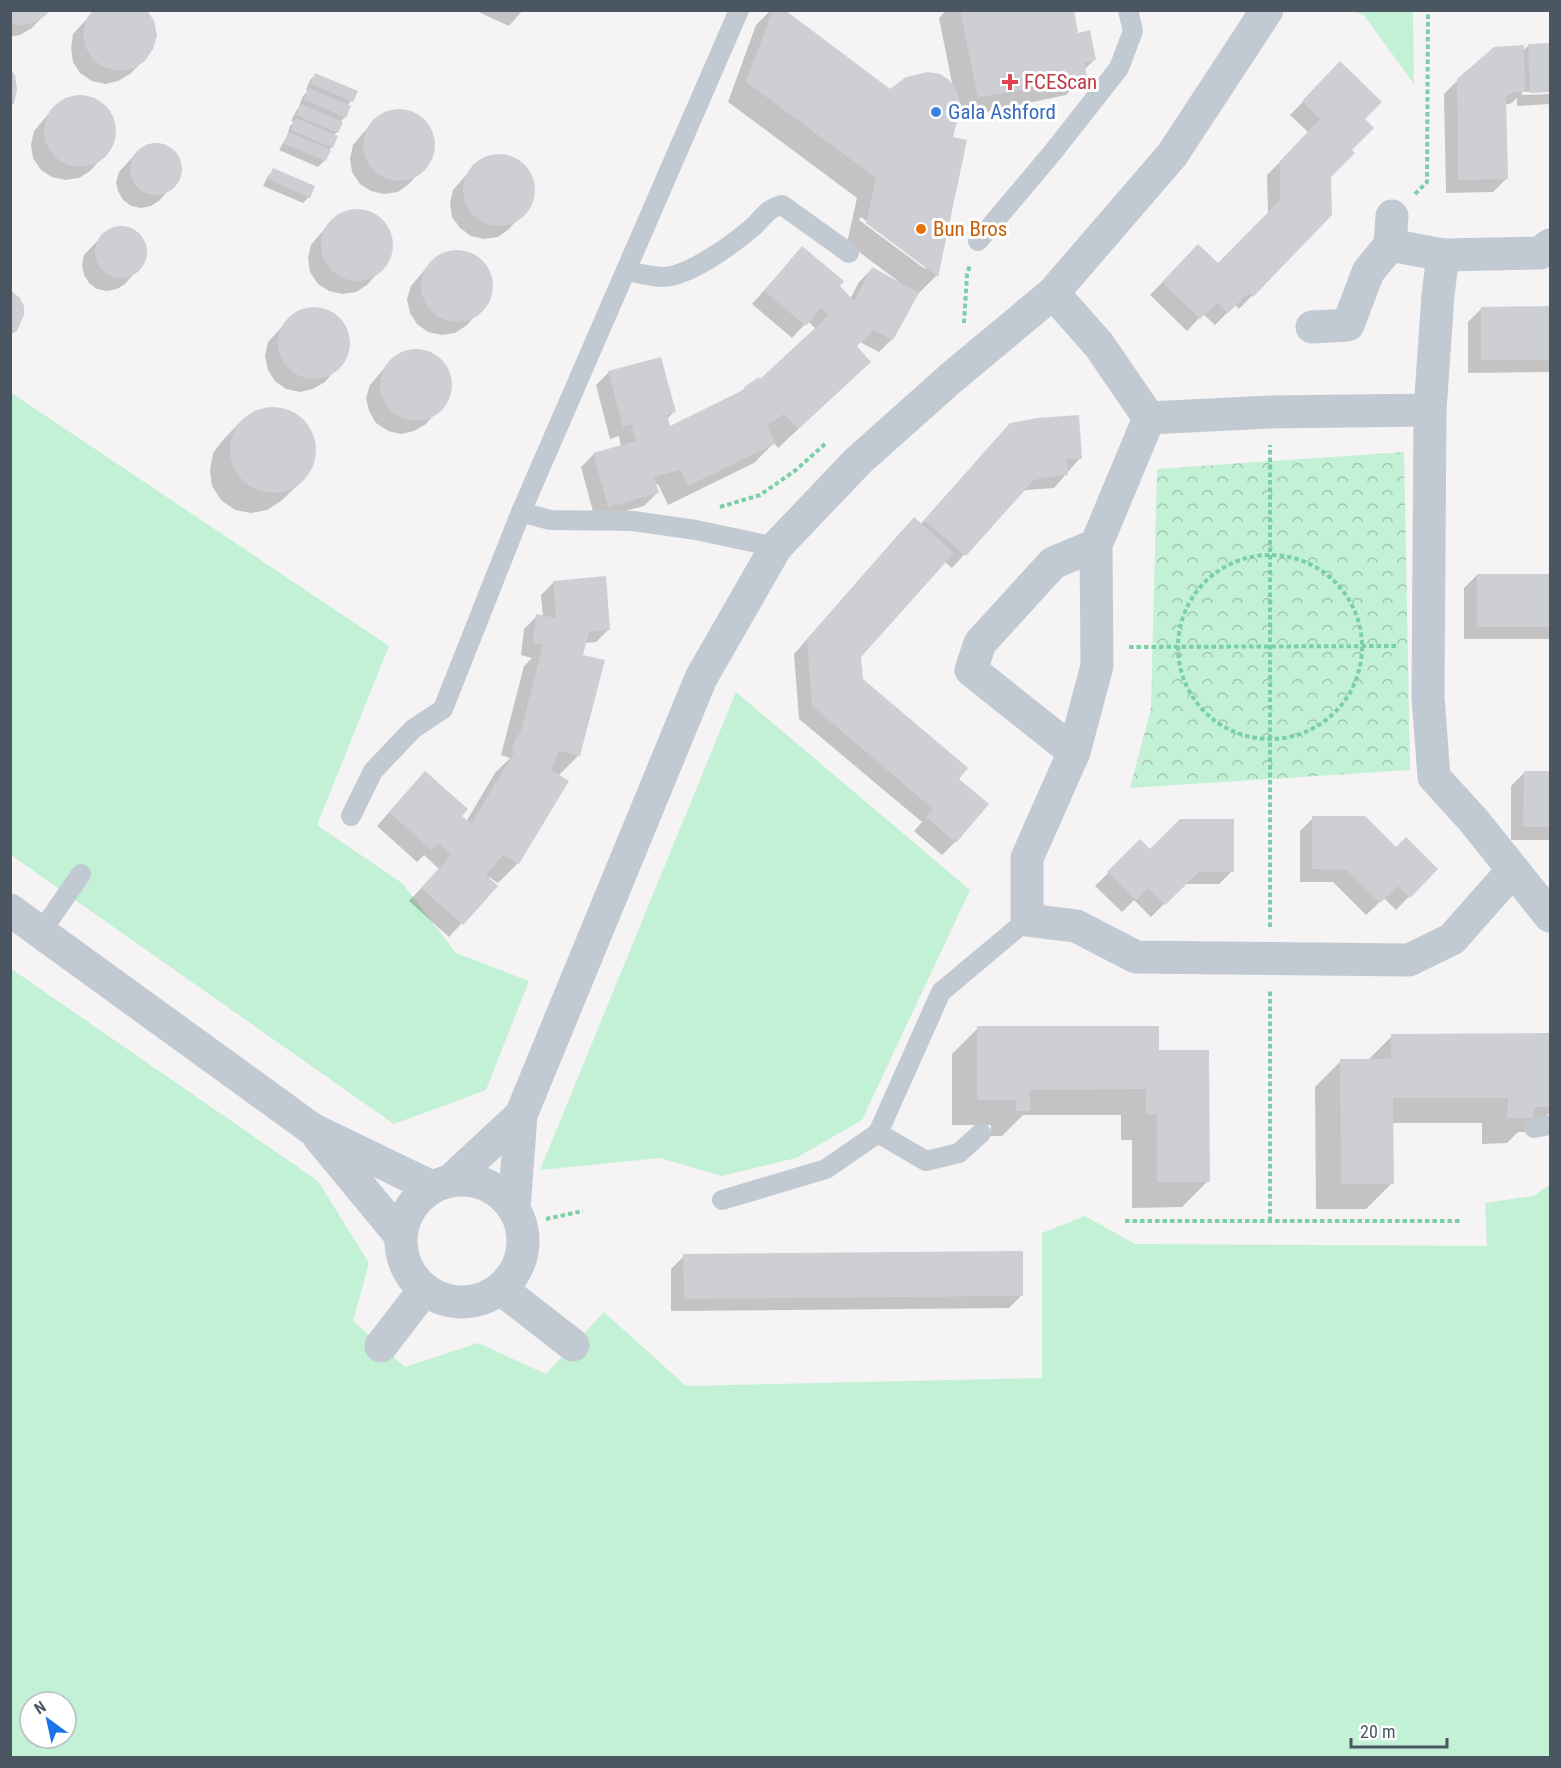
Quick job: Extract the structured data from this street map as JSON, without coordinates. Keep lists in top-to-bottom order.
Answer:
{
  "places": {
    "health": ["FCEScan"],
    "other": ["Gala Ashford", "Bun Bros"]
  },
  "scale_bar": "20 m",
  "north": "top left"
}
